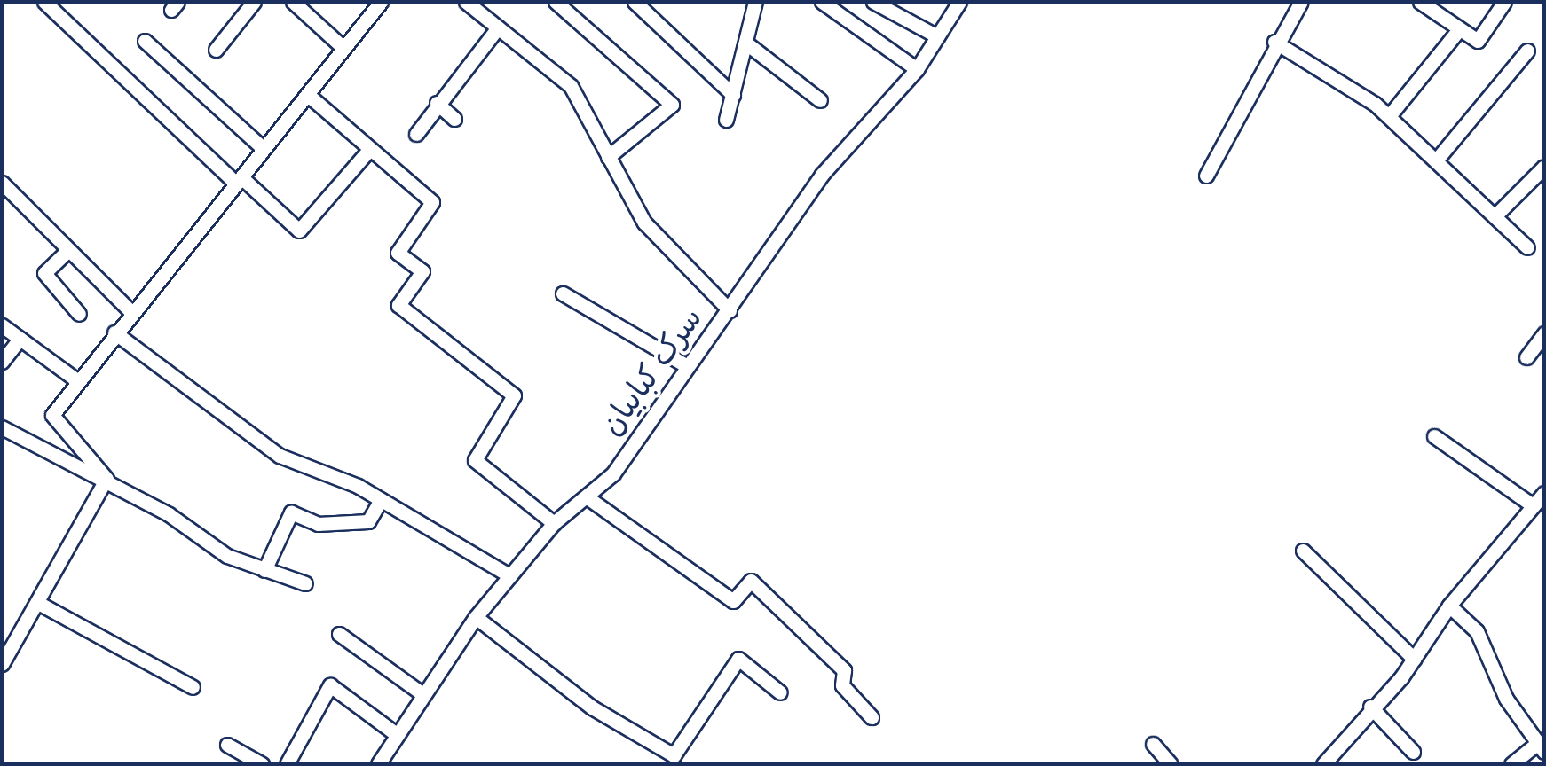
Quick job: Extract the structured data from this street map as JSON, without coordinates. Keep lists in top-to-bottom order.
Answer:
{
  "streets": {
    "street": ["سرک کبابیان"]
  }
}
